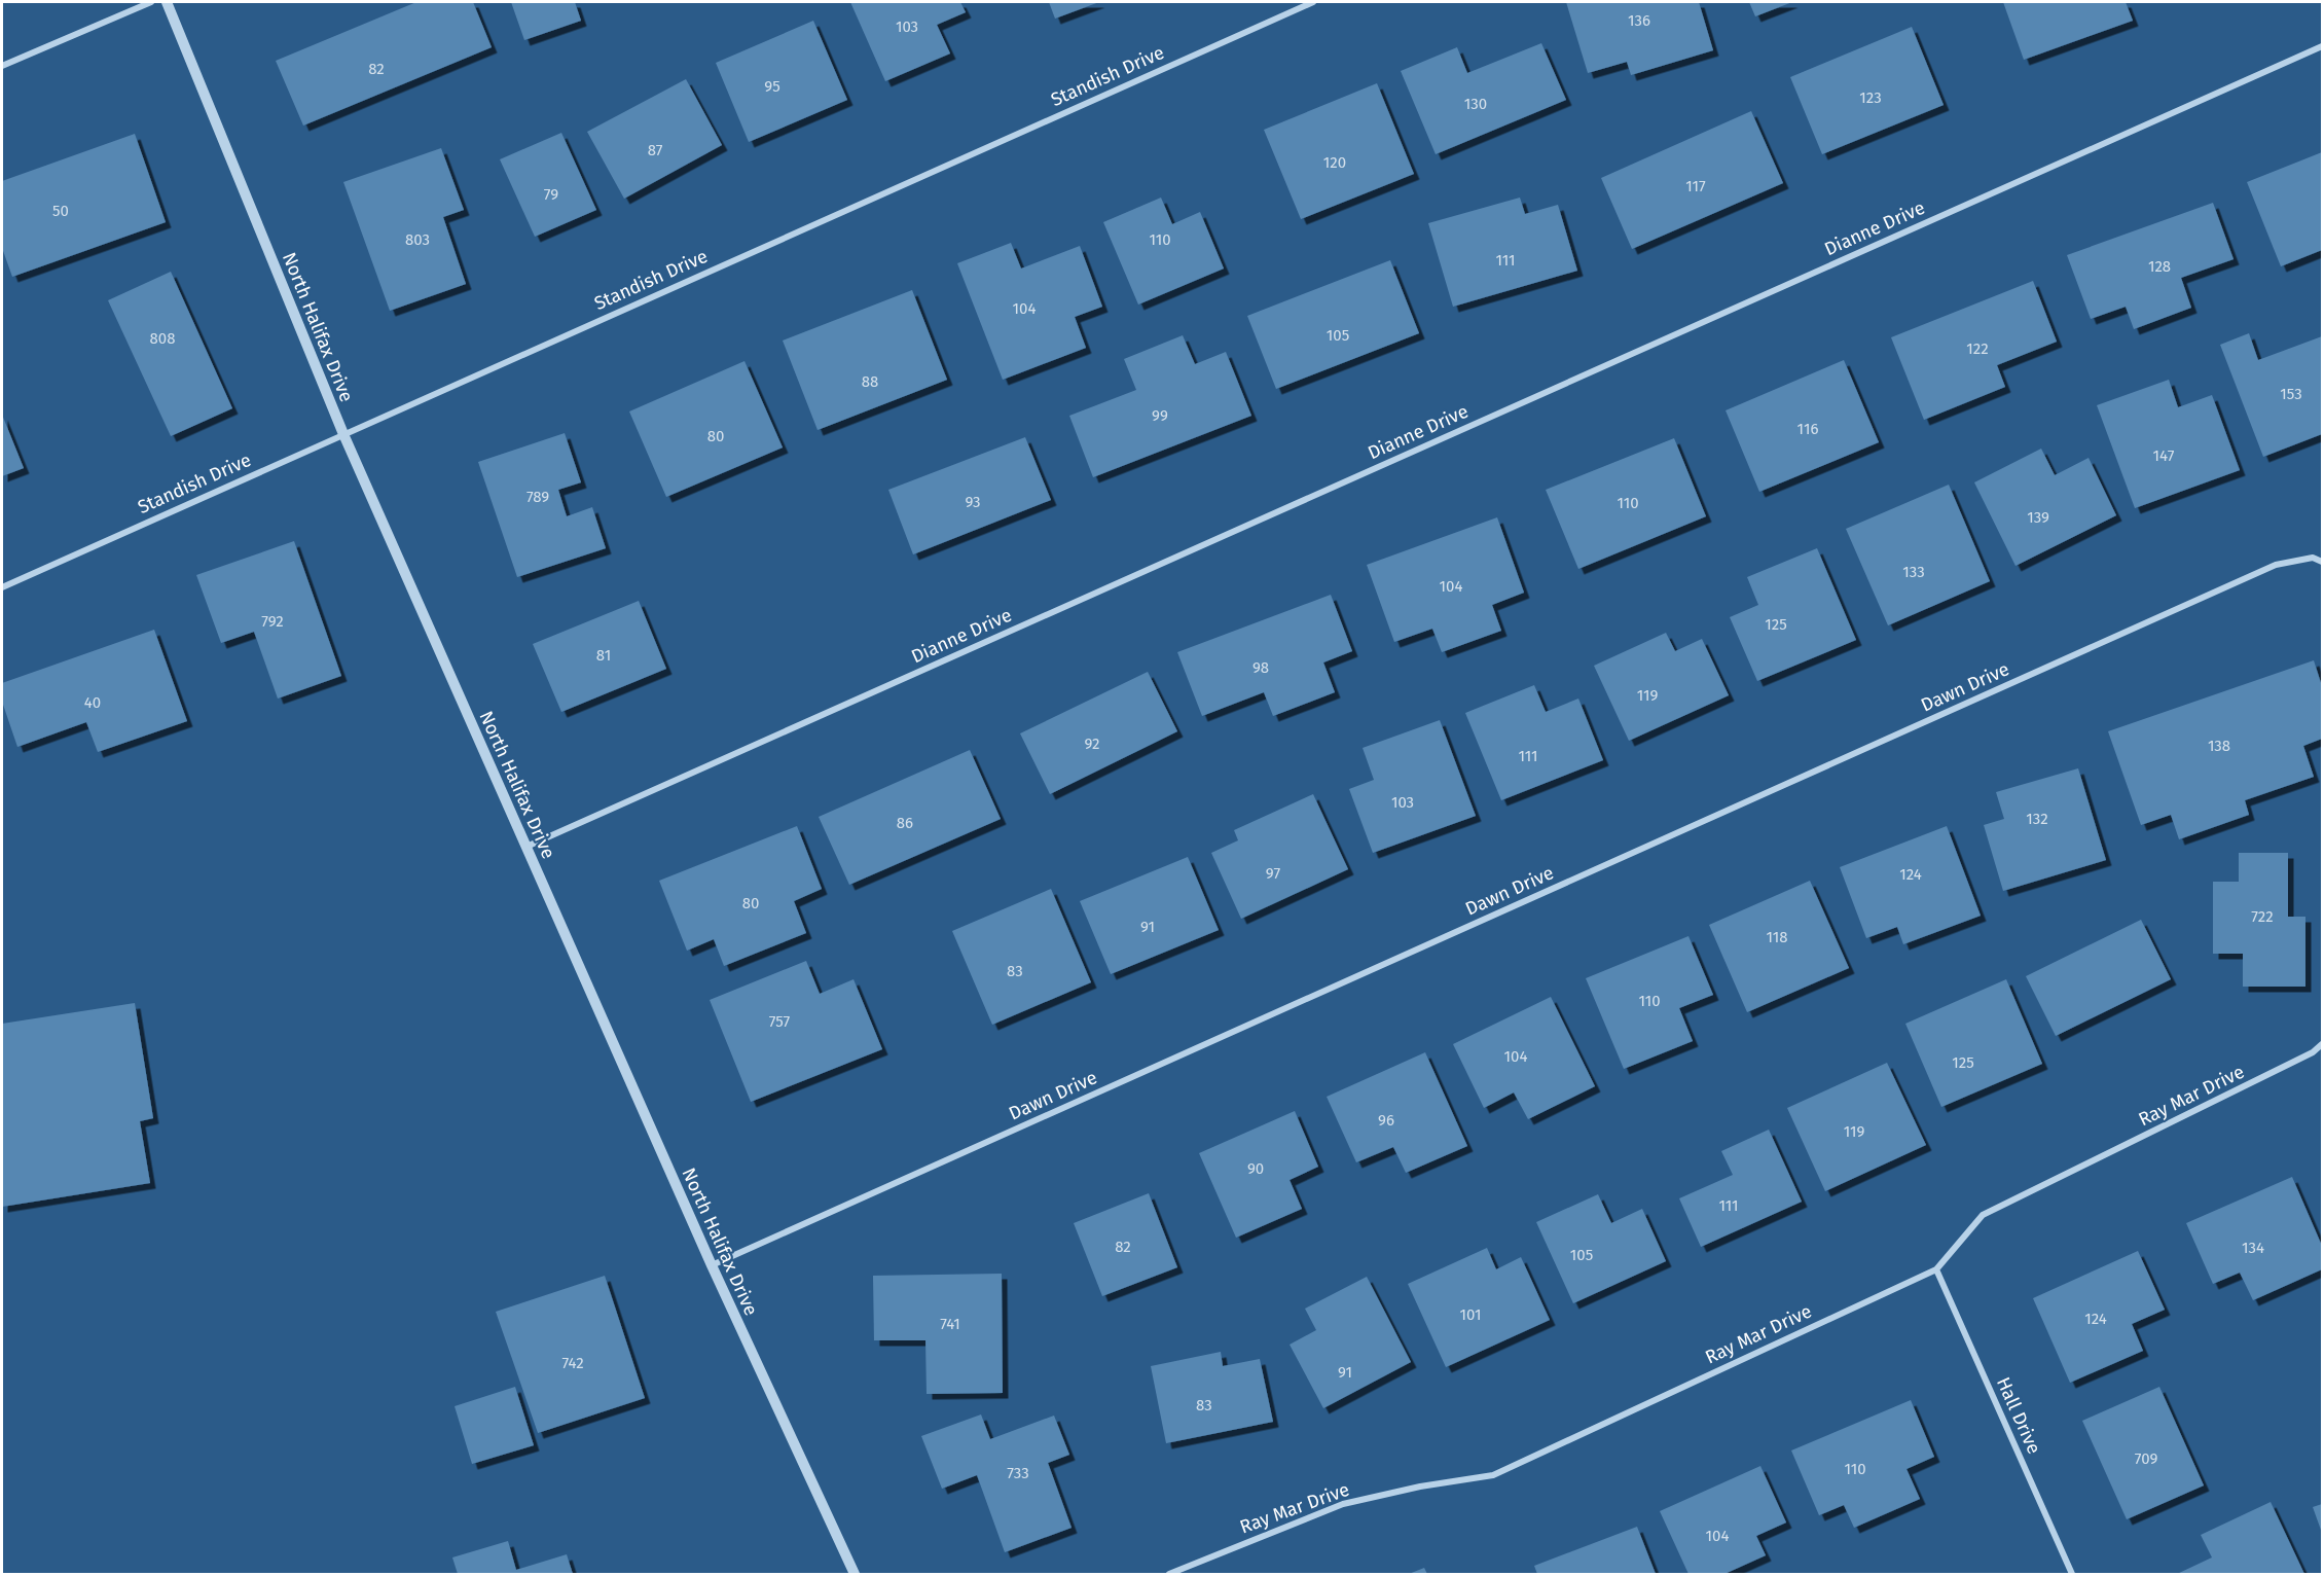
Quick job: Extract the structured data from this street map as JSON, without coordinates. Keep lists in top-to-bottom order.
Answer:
{
  "streets": {
    "street": [
      "Standish Drive",
      "Dianne Drive",
      "North Halifax Drive",
      "Dawn Drive",
      "Ray Mar Drive",
      "Hall Drive"
    ]
  },
  "crossings": [
    ["Standish Drive", "North Halifax Drive"],
    ["Dianne Drive", "North Halifax Drive"],
    ["North Halifax Drive", "Dawn Drive"],
    ["Ray Mar Drive", "Hall Drive"]
  ],
  "house_numbers": [
    "136",
    "103",
    "82",
    "95",
    "123",
    "130",
    "87",
    "120",
    "117",
    "79",
    "50",
    "803",
    "110",
    "111",
    "128",
    "104",
    "105",
    "808",
    "122",
    "88",
    "153",
    "99",
    "116",
    "80",
    "147",
    "789",
    "93",
    "110",
    "139",
    "133",
    "104",
    "792",
    "125",
    "81",
    "98",
    "119",
    "40",
    "92",
    "138",
    "111",
    "103",
    "132",
    "86",
    "97",
    "124",
    "80",
    "722",
    "91",
    "118",
    "83",
    "110",
    "757",
    "104",
    "125",
    "96",
    "119",
    "90",
    "111",
    "82",
    "134",
    "105",
    "101",
    "124",
    "741",
    "742",
    "91",
    "83",
    "709",
    "110",
    "733",
    "104"
  ]
}
